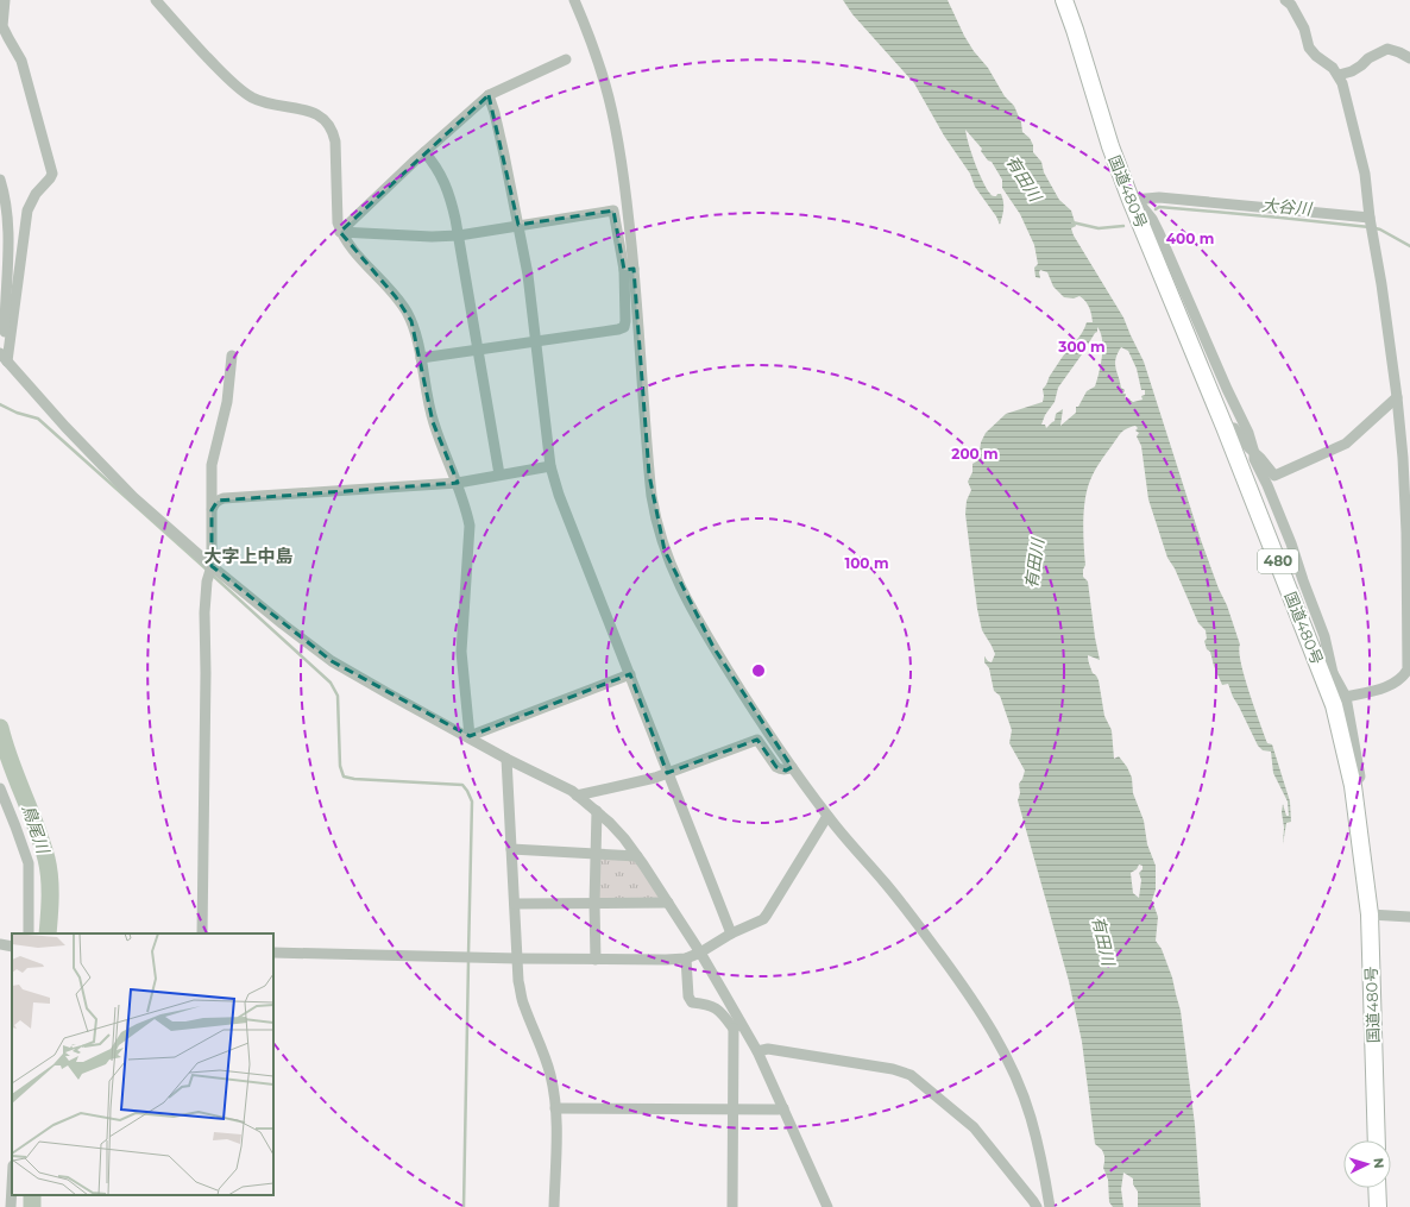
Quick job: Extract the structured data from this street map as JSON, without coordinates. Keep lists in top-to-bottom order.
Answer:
{
  "streets": {
    "highway": ["国道480号", "480"]
  },
  "districts": ["大字上中島"],
  "water": ["有田川", "大谷川", "鳥尾川"],
  "north": "right",
  "rings": [
    "400 m",
    "300 m",
    "200 m",
    "100 m"
  ]
}
